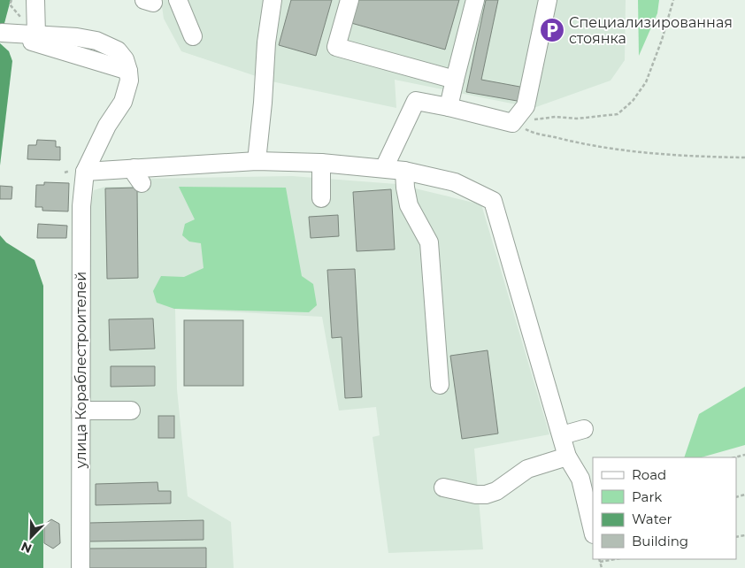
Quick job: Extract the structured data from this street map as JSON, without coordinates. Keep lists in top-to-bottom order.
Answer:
{
  "streets": {
    "street": ["улица Кораблестроителей"]
  },
  "places": {
    "parking": ["Специализированная стоянка"]
  },
  "legend": [
    "Road",
    "Park",
    "Water",
    "Building"
  ],
  "north": "bottom left"
}
